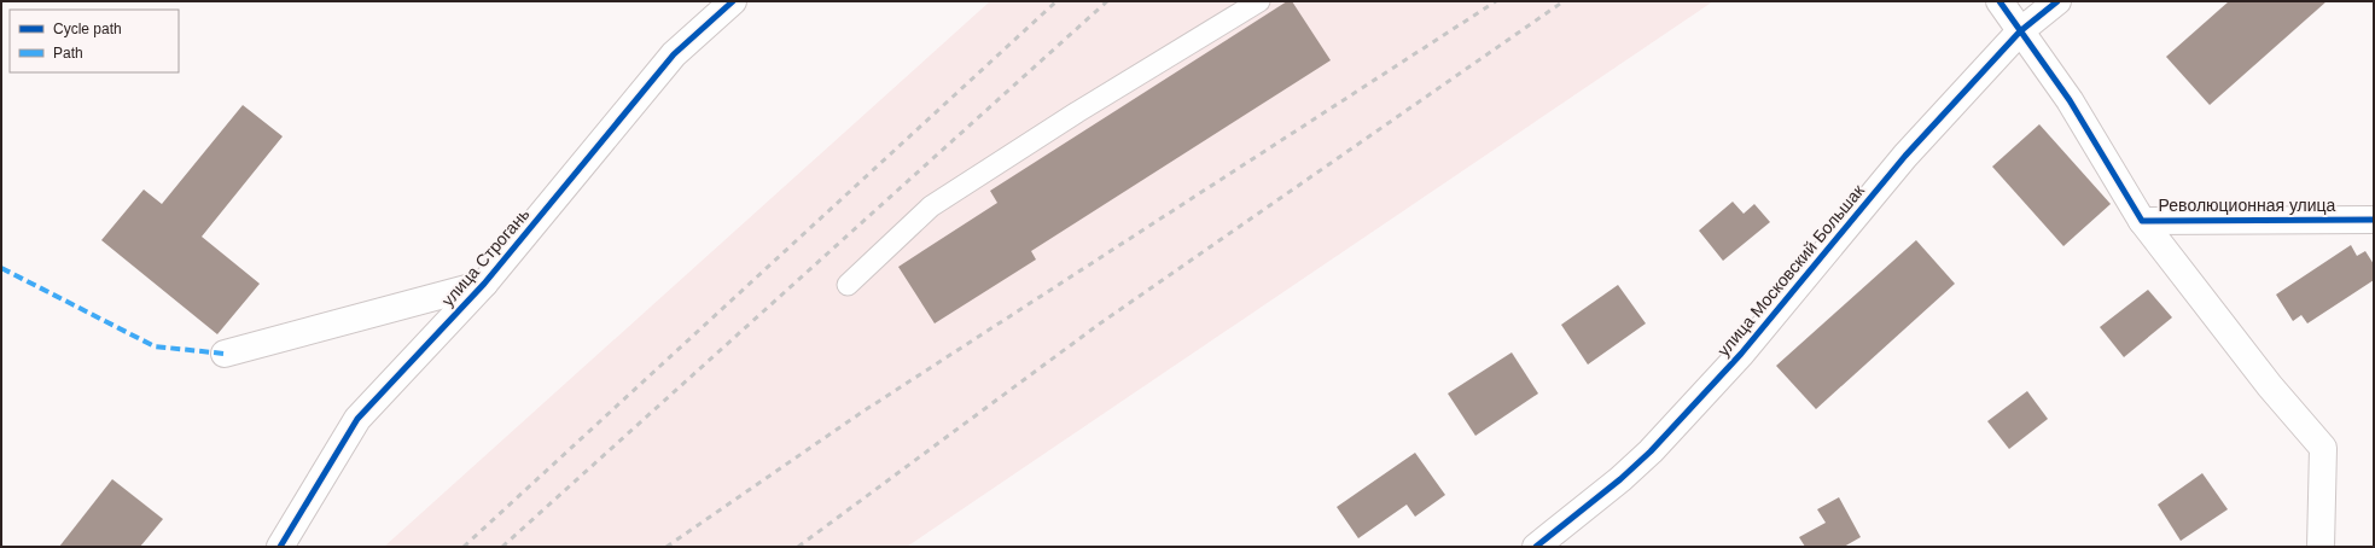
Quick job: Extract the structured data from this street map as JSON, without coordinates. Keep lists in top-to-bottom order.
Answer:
{
  "streets": {
    "street": ["Революционная улица", "улица Строгань", "улица Московский Большак"]
  },
  "crossings": [
    ["Революционная улица", "улица Московский Большак"]
  ],
  "legend": ["Cycle path", "Path"]
}
